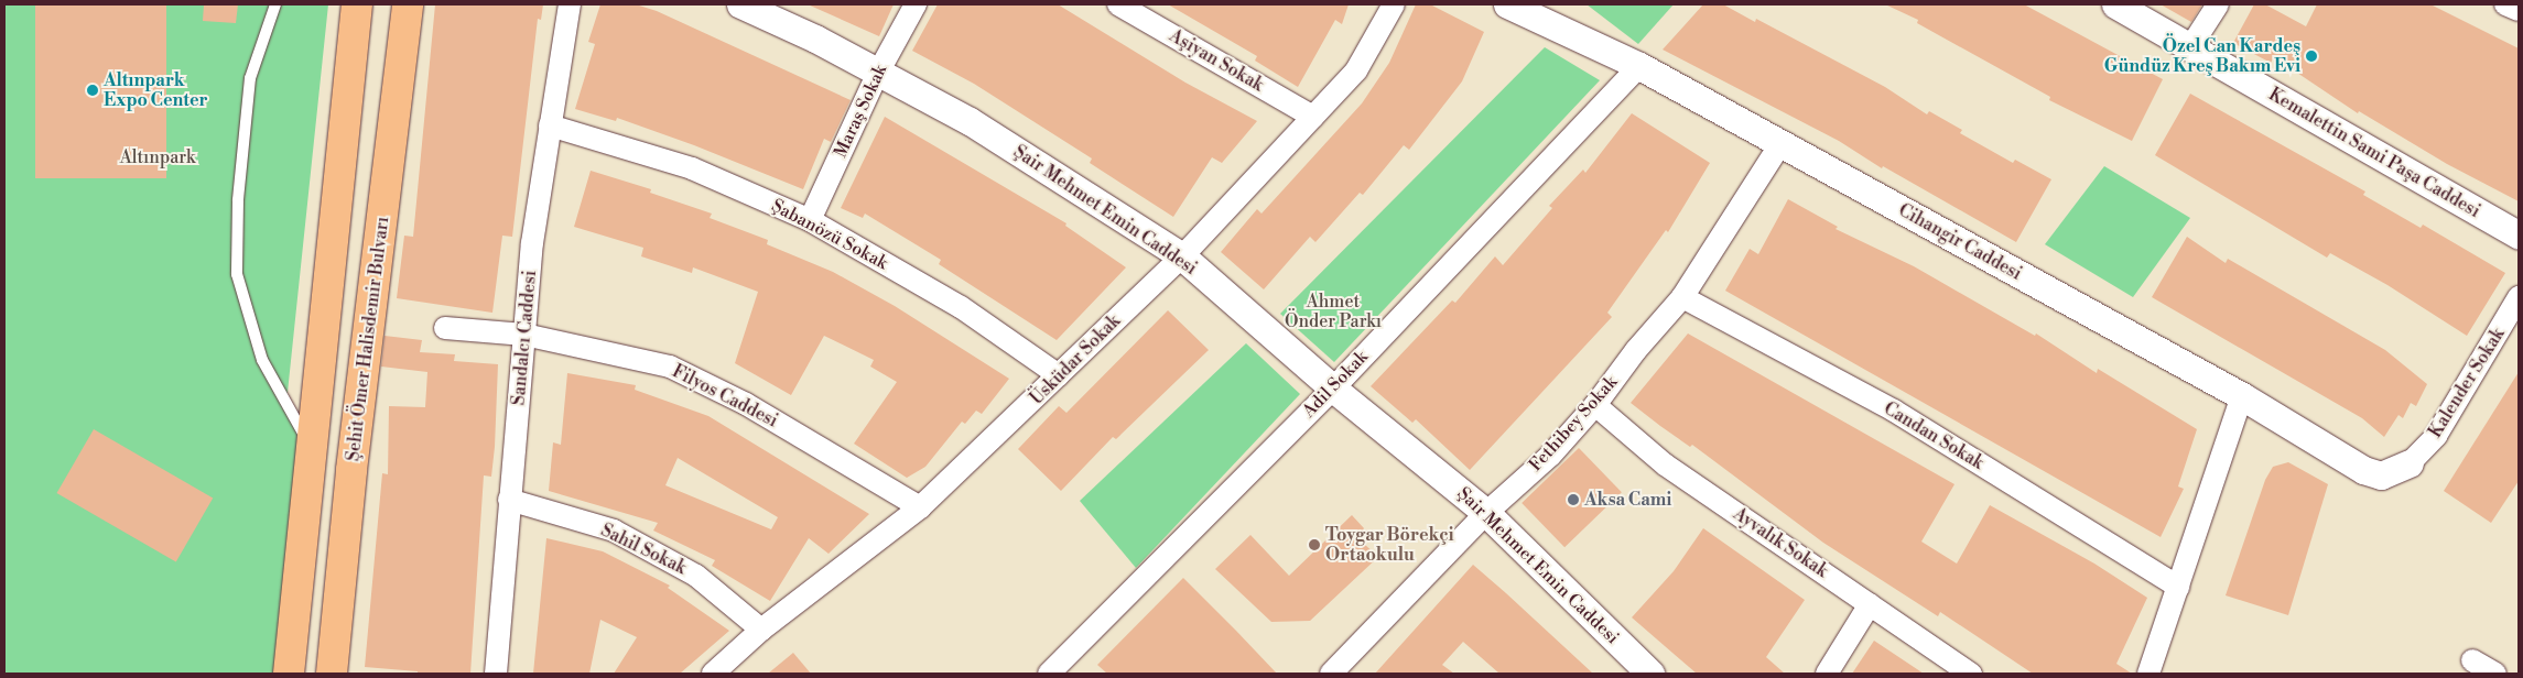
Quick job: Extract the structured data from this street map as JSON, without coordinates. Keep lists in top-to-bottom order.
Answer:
{
  "streets": {
    "highway": ["Şehit Ömer Halisdemir Bulvarı"],
    "street": [
      "Aşiyan Sokak",
      "Maraş Sokak",
      "Kemalettin Sami Paşa Caddesi",
      "Şair Mehmet Emin Caddesi",
      "Şabanözü Sokak",
      "Cihangir Caddesi",
      "Sandalcı Caddesi",
      "Üsküdar Sokak",
      "Kalender Sokak",
      "Adil Sokak",
      "Filyos Caddesi",
      "Fethibey Sokak",
      "Candan Sokak",
      "Ayvalık Sokak",
      "Sahil Sokak"
    ]
  },
  "crossings": [
    ["Aşiyan Sokak", "Üsküdar Sokak"],
    ["Maraş Sokak", "Şair Mehmet Emin Caddesi"],
    ["Maraş Sokak", "Şabanözü Sokak"],
    ["Şair Mehmet Emin Caddesi", "Üsküdar Sokak"],
    ["Şair Mehmet Emin Caddesi", "Adil Sokak"],
    ["Şair Mehmet Emin Caddesi", "Fethibey Sokak"],
    ["Şabanözü Sokak", "Sandalcı Caddesi"],
    ["Şabanözü Sokak", "Üsküdar Sokak"],
    ["Cihangir Caddesi", "Kalender Sokak"],
    ["Cihangir Caddesi", "Adil Sokak"],
    ["Cihangir Caddesi", "Fethibey Sokak"],
    ["Sandalcı Caddesi", "Filyos Caddesi"],
    ["Sandalcı Caddesi", "Sahil Sokak"],
    ["Üsküdar Sokak", "Filyos Caddesi"],
    ["Üsküdar Sokak", "Sahil Sokak"],
    ["Fethibey Sokak", "Candan Sokak"],
    ["Fethibey Sokak", "Ayvalık Sokak"]
  ],
  "parks": ["Altınpark", "Ahmet Önder Parkı"],
  "places": [
    "Özel Can Kardeş Gündüz Kreş Bakım Evi",
    "Altınpark Expo Center",
    "Aksa Cami",
    "Toygar Börekçi Ortaokulu"
  ]
}
